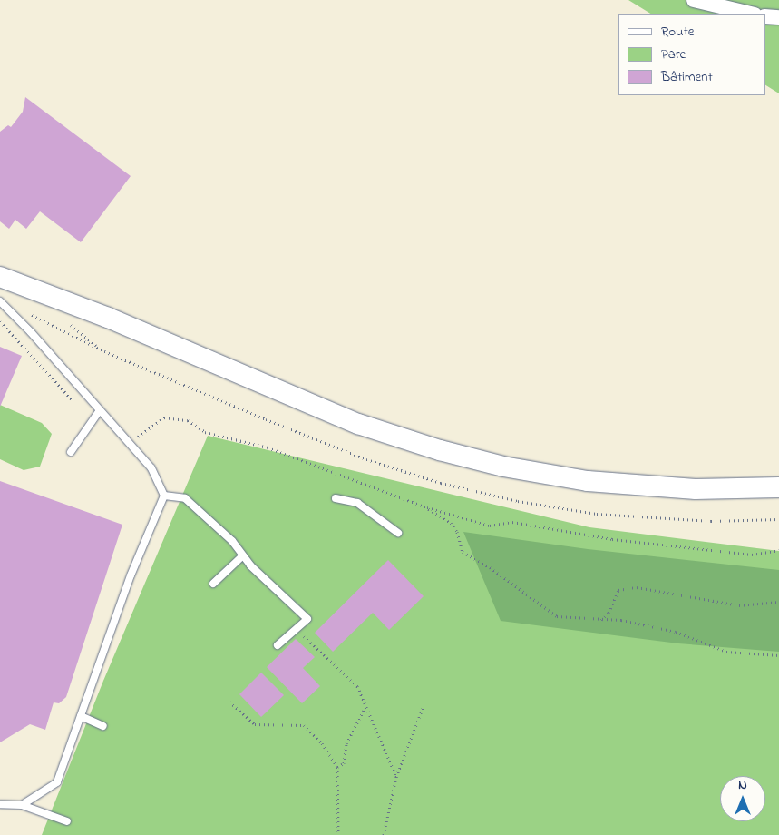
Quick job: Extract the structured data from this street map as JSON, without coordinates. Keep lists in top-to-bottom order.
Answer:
{
  "legend": ["Route", "Parc", "Bâtiment"],
  "north": "top"
}
